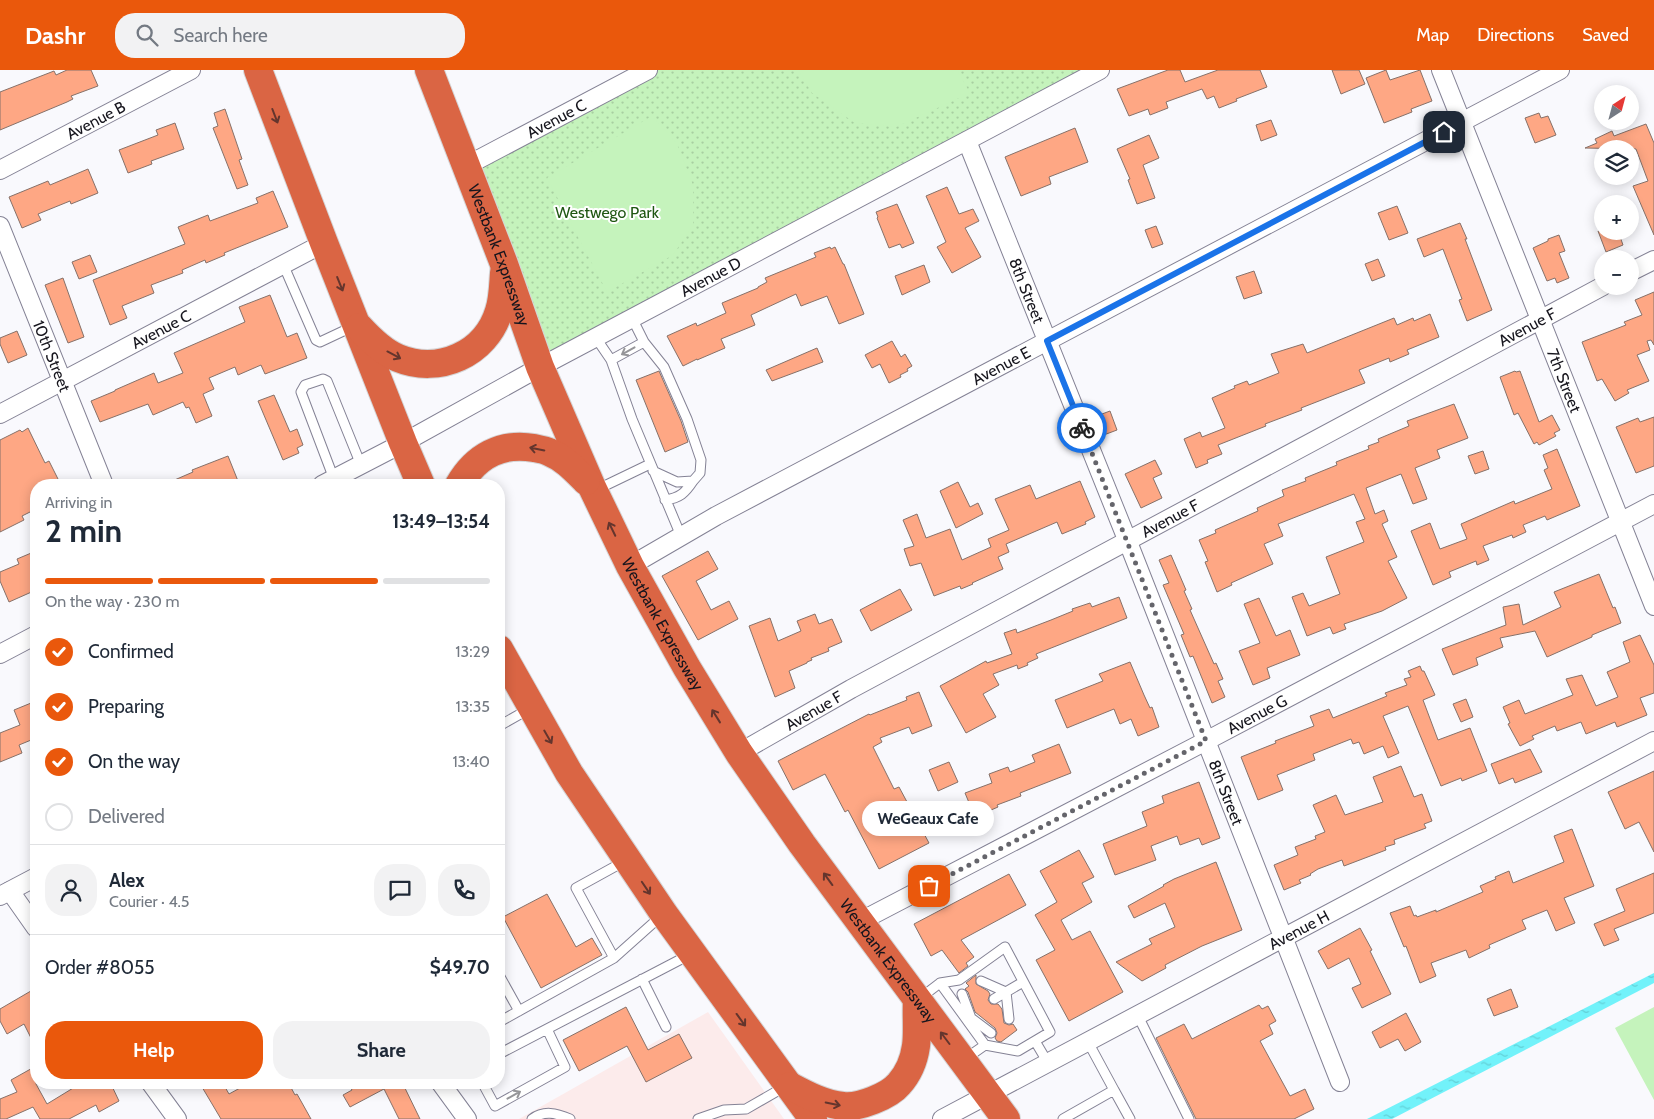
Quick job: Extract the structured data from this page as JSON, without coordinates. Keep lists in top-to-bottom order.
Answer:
{
  "streets": {
    "highway": ["Westbank Expressway"],
    "street": [
      "Avenue C",
      "Avenue B",
      "Avenue D",
      "8th Street",
      "Avenue F",
      "10th Street",
      "Avenue E",
      "7th Street",
      "Avenue G",
      "Avenue H"
    ]
  },
  "crossings": [
    ["Avenue C", "Westbank Expressway"],
    ["Avenue C", "10th Street"],
    ["Westbank Expressway", "Avenue D"],
    ["Westbank Expressway", "Avenue F"],
    ["Westbank Expressway", "Avenue E"],
    ["Westbank Expressway", "Avenue G"],
    ["Westbank Expressway", "Avenue H"],
    ["Avenue D", "8th Street"],
    ["8th Street", "Avenue F"],
    ["8th Street", "Avenue E"],
    ["8th Street", "Avenue G"],
    ["8th Street", "Avenue H"],
    ["Avenue F", "7th Street"],
    ["Avenue E", "7th Street"],
    ["7th Street", "Avenue G"]
  ],
  "parks": ["Westwego Park"],
  "places": ["WeGeaux Cafe"],
  "north": "top right",
  "page": {
    "header": "Dashr",
    "search": "Search here",
    "nav": ["Map", "Directions", "Saved"],
    "map_buttons": ["+", "−"],
    "heading": ["2 min", "Arriving in", "13:49–13:54"],
    "panel": [
      "Alex",
      "Courier · 4.5",
      "Order #8055",
      "$49.70"
    ],
    "bar": "On the way · 230 m",
    "list": [
      ["Confirmed", "13:29"],
      ["Preparing", "13:35"],
      ["On the way", "13:40"],
      "Delivered"
    ],
    "bubble": "WeGeaux Cafe",
    "buttons": ["Help", "Share"]
  }
}
